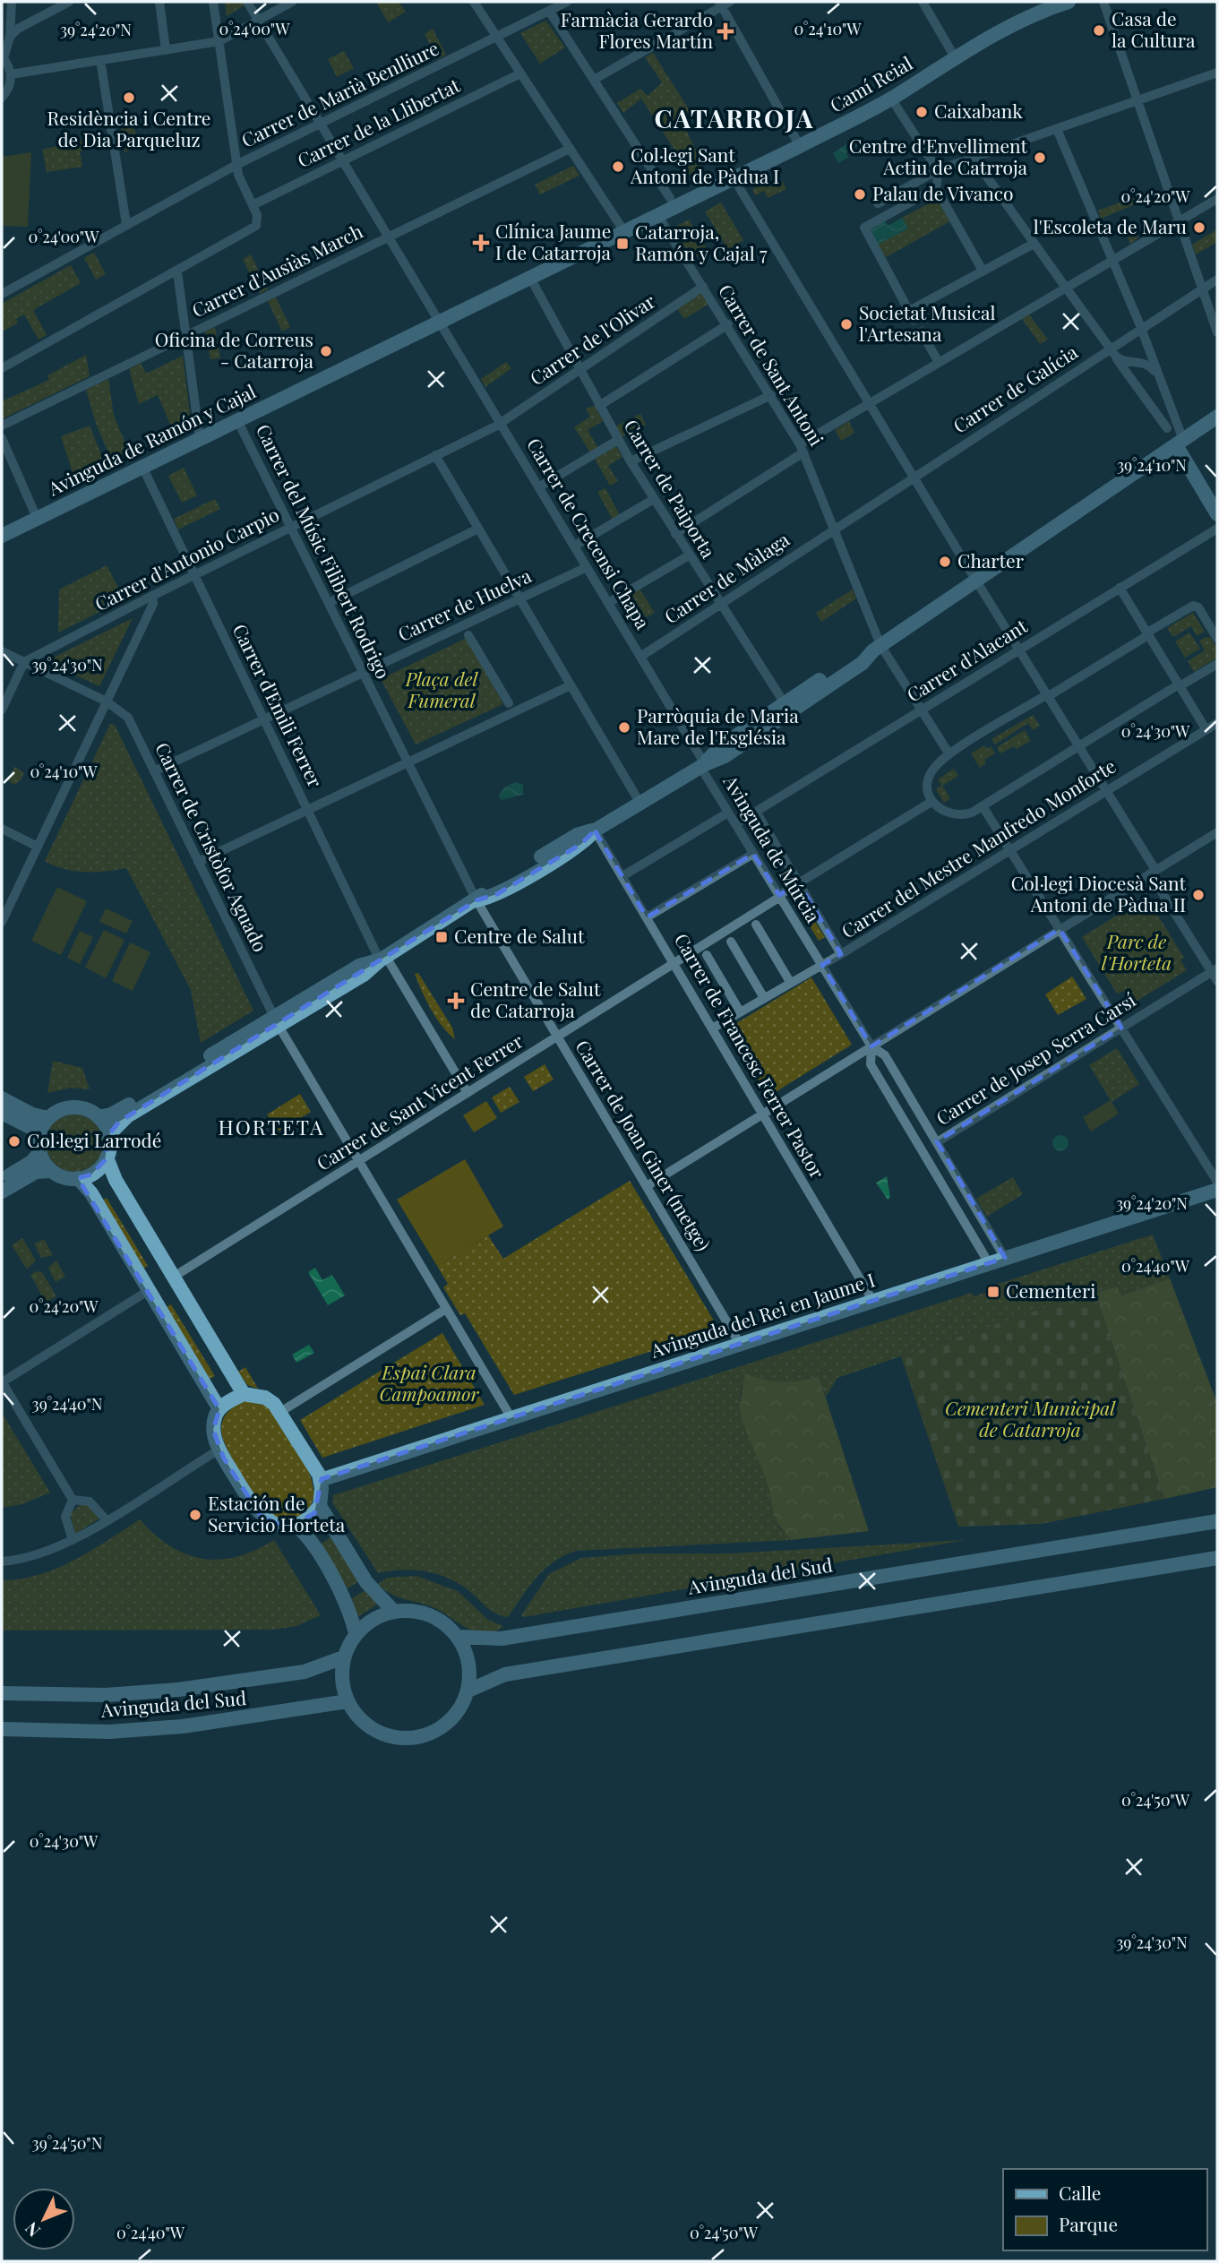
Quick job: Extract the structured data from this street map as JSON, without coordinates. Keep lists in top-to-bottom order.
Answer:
{
  "streets": {
    "street": [
      "Camí Reial",
      "Carrer de Marià Benlliure",
      "Carrer de la Llibertat",
      "Carrer d'Ausiàs March",
      "Carrer de l'Olivar",
      "Carrer de Sant Antoni",
      "Carrer de Galícia",
      "Avinguda de Ramón y Cajal",
      "Carrer de Paiporta",
      "Carrer de Crecensi Chapa",
      "Carrer del Músic Filibert Rodrigo",
      "Carrer d'Antonio Carpio",
      "Carrer de Màlaga",
      "Carrer de Huelva",
      "Carrer d'Alacant",
      "Carrer d'Emili Ferrer",
      "Carrer de Cristòfor Aguado",
      "Avinguda de Múrcia",
      "Carrer del Mestre Manfredo Monforte",
      "Carrer de Francesc Ferrer Pastor",
      "Carrer de Josep Serra Carsí",
      "Carrer de Sant Vicent Ferrer",
      "Carrer de Joan Giner (metge)",
      "Avinguda del Rei en Jaume I",
      "Avinguda del Sud"
    ]
  },
  "crossings": [
    ["Camí Reial", "Carrer de Sant Antoni"],
    ["Camí Reial", "Avinguda de Ramón y Cajal"],
    ["Carrer de Marià Benlliure", "Carrer de Crecensi Chapa"],
    ["Carrer de la Llibertat", "Carrer de Crecensi Chapa"],
    ["Carrer d'Ausiàs March", "Carrer de Crecensi Chapa"],
    ["Carrer de l'Olivar", "Carrer de Sant Antoni"],
    ["Carrer de l'Olivar", "Carrer de Paiporta"],
    ["Carrer de l'Olivar", "Carrer de Crecensi Chapa"],
    ["Carrer de l'Olivar", "Carrer d'Antonio Carpio"],
    ["Carrer de Sant Antoni", "Carrer de Galícia"],
    ["Carrer de Sant Antoni", "Avinguda de Ramón y Cajal"],
    ["Carrer de Sant Antoni", "Carrer de Màlaga"],
    ["Carrer de Sant Antoni", "Carrer d'Alacant"],
    ["Carrer de Galícia", "Carrer de Màlaga"],
    ["Avinguda de Ramón y Cajal", "Carrer de Paiporta"],
    ["Avinguda de Ramón y Cajal", "Carrer de Crecensi Chapa"],
    ["Avinguda de Ramón y Cajal", "Carrer del Músic Filibert Rodrigo"],
    ["Avinguda de Ramón y Cajal", "Carrer d'Emili Ferrer"],
    ["Carrer de Paiporta", "Carrer de Màlaga"],
    ["Carrer de Crecensi Chapa", "Carrer d'Antonio Carpio"],
    ["Carrer de Crecensi Chapa", "Carrer de Màlaga"],
    ["Carrer de Crecensi Chapa", "Carrer de Huelva"],
    ["Carrer de Crecensi Chapa", "Avinguda de Múrcia"],
    ["Carrer del Músic Filibert Rodrigo", "Carrer d'Antonio Carpio"],
    ["Carrer del Músic Filibert Rodrigo", "Carrer de Huelva"],
    ["Carrer del Músic Filibert Rodrigo", "Carrer de Joan Giner (metge)"],
    ["Carrer d'Antonio Carpio", "Carrer d'Emili Ferrer"],
    ["Carrer d'Antonio Carpio", "Carrer de Cristòfor Aguado"],
    ["Carrer de Huelva", "Carrer d'Emili Ferrer"],
    ["Carrer de Huelva", "Carrer de Cristòfor Aguado"],
    ["Carrer d'Alacant", "Avinguda de Múrcia"],
    ["Carrer d'Emili Ferrer", "Carrer de Sant Vicent Ferrer"],
    ["Carrer de Cristòfor Aguado", "Carrer de Sant Vicent Ferrer"],
    ["Carrer de Cristòfor Aguado", "Avinguda del Rei en Jaume I"],
    ["Avinguda de Múrcia", "Carrer del Mestre Manfredo Monforte"],
    ["Avinguda de Múrcia", "Carrer de Josep Serra Carsí"],
    ["Avinguda de Múrcia", "Carrer de Sant Vicent Ferrer"],
    ["Avinguda de Múrcia", "Avinguda del Rei en Jaume I"],
    ["Carrer del Mestre Manfredo Monforte", "Carrer de Francesc Ferrer Pastor"],
    ["Carrer de Francesc Ferrer Pastor", "Carrer de Sant Vicent Ferrer"],
    ["Carrer de Francesc Ferrer Pastor", "Avinguda del Rei en Jaume I"],
    ["Carrer de Sant Vicent Ferrer", "Carrer de Joan Giner (metge)"],
    ["Carrer de Joan Giner (metge)", "Avinguda del Rei en Jaume I"]
  ],
  "districts": ["CATARROJA", "HORTETA"],
  "parks": [
    "Plaça del Fumeral",
    "Parc de l'Horteta",
    "Espai Clara Campoamor",
    "Cementeri Municipal de Catarroja"
  ],
  "places": {
    "other": [
      "Casa de la Cultura",
      "Residència i Centre de Dia Parqueluz",
      "Caixabank",
      "Centre d'Envelliment Actiu de Catrroja",
      "Col·legi Sant Antoni de Pàdua I",
      "Palau de Vivanco",
      "l'Escoleta de Maru",
      "Societat Musical l'Artesana",
      "Oficina de Correus - Catarroja",
      "Charter",
      "Parròquia de Maria Mare de l'Església",
      "Col·legi Diocesà Sant Antoni de Pàdua II",
      "Col·legi Larrodé",
      "Estación de Servicio Horteta"
    ],
    "health": ["Farmàcia Gerardo Flores Martín", "Clínica Jaume I de Catarroja", "Centre de Salut de Catarroja"],
    "transit": ["Catarroja, Ramón y Cajal 7", "Centre de Salut", "Cementeri"]
  },
  "legend": ["Calle", "Parque"],
  "north": "bottom left",
  "coordinates": [
    "0°24'00\"W",
    "0°24'10\"W",
    "39°24'20\"N",
    "0°24'20\"W",
    "39°24'10\"N",
    "39°24'30\"N",
    "0°24'30\"W",
    "0°24'40\"W",
    "39°24'40\"N",
    "0°24'50\"W",
    "39°24'50\"N"
  ]
}
